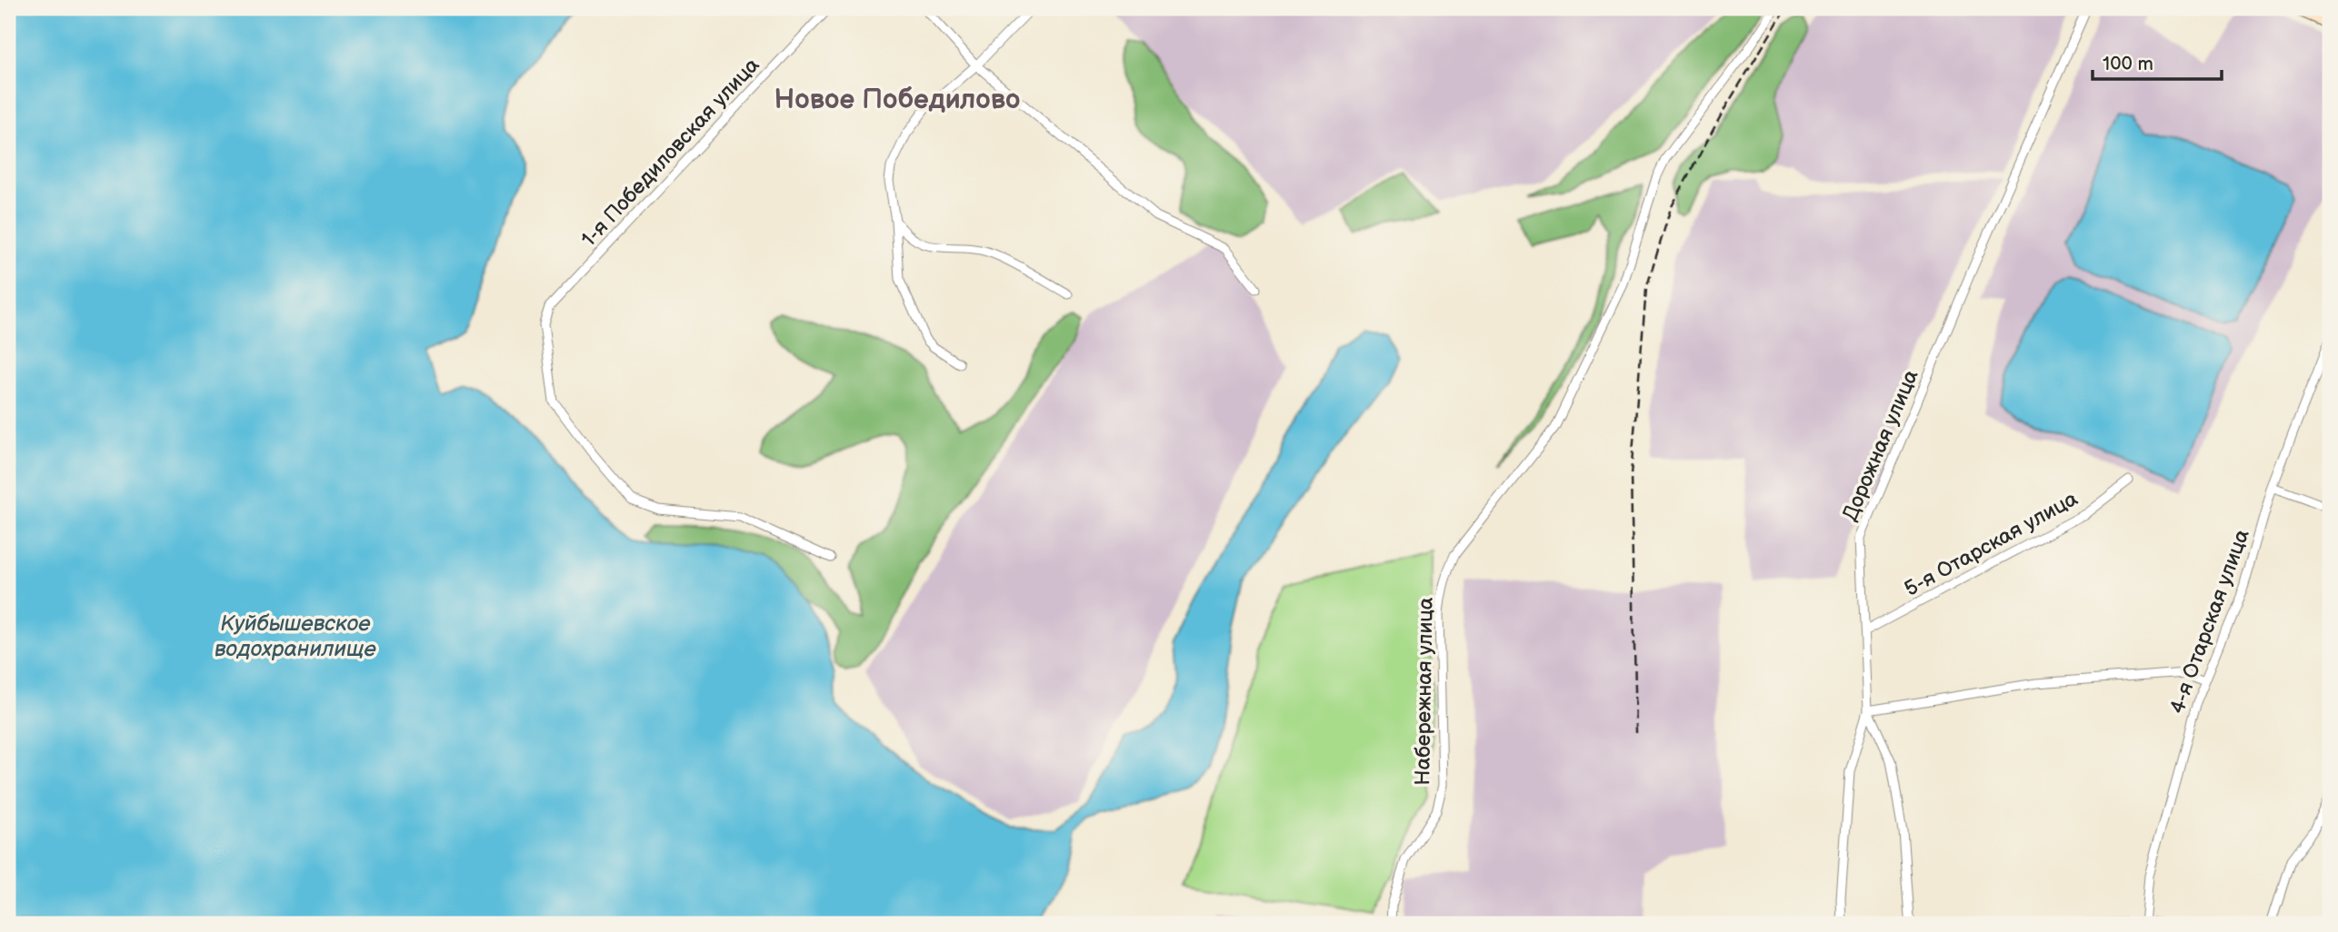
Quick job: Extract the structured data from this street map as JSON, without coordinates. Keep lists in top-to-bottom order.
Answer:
{
  "streets": {
    "street": [
      "1-я Победиловская улица",
      "Дорожная улица",
      "5-я Отарская улица",
      "4-я Отарская улица",
      "Набережная улица"
    ]
  },
  "crossings": [
    ["Дорожная улица", "5-я Отарская улица"]
  ],
  "districts": ["Новое Победилово"],
  "water": ["Куйбышевское водохранилище"],
  "scale_bar": "100 m"
}
